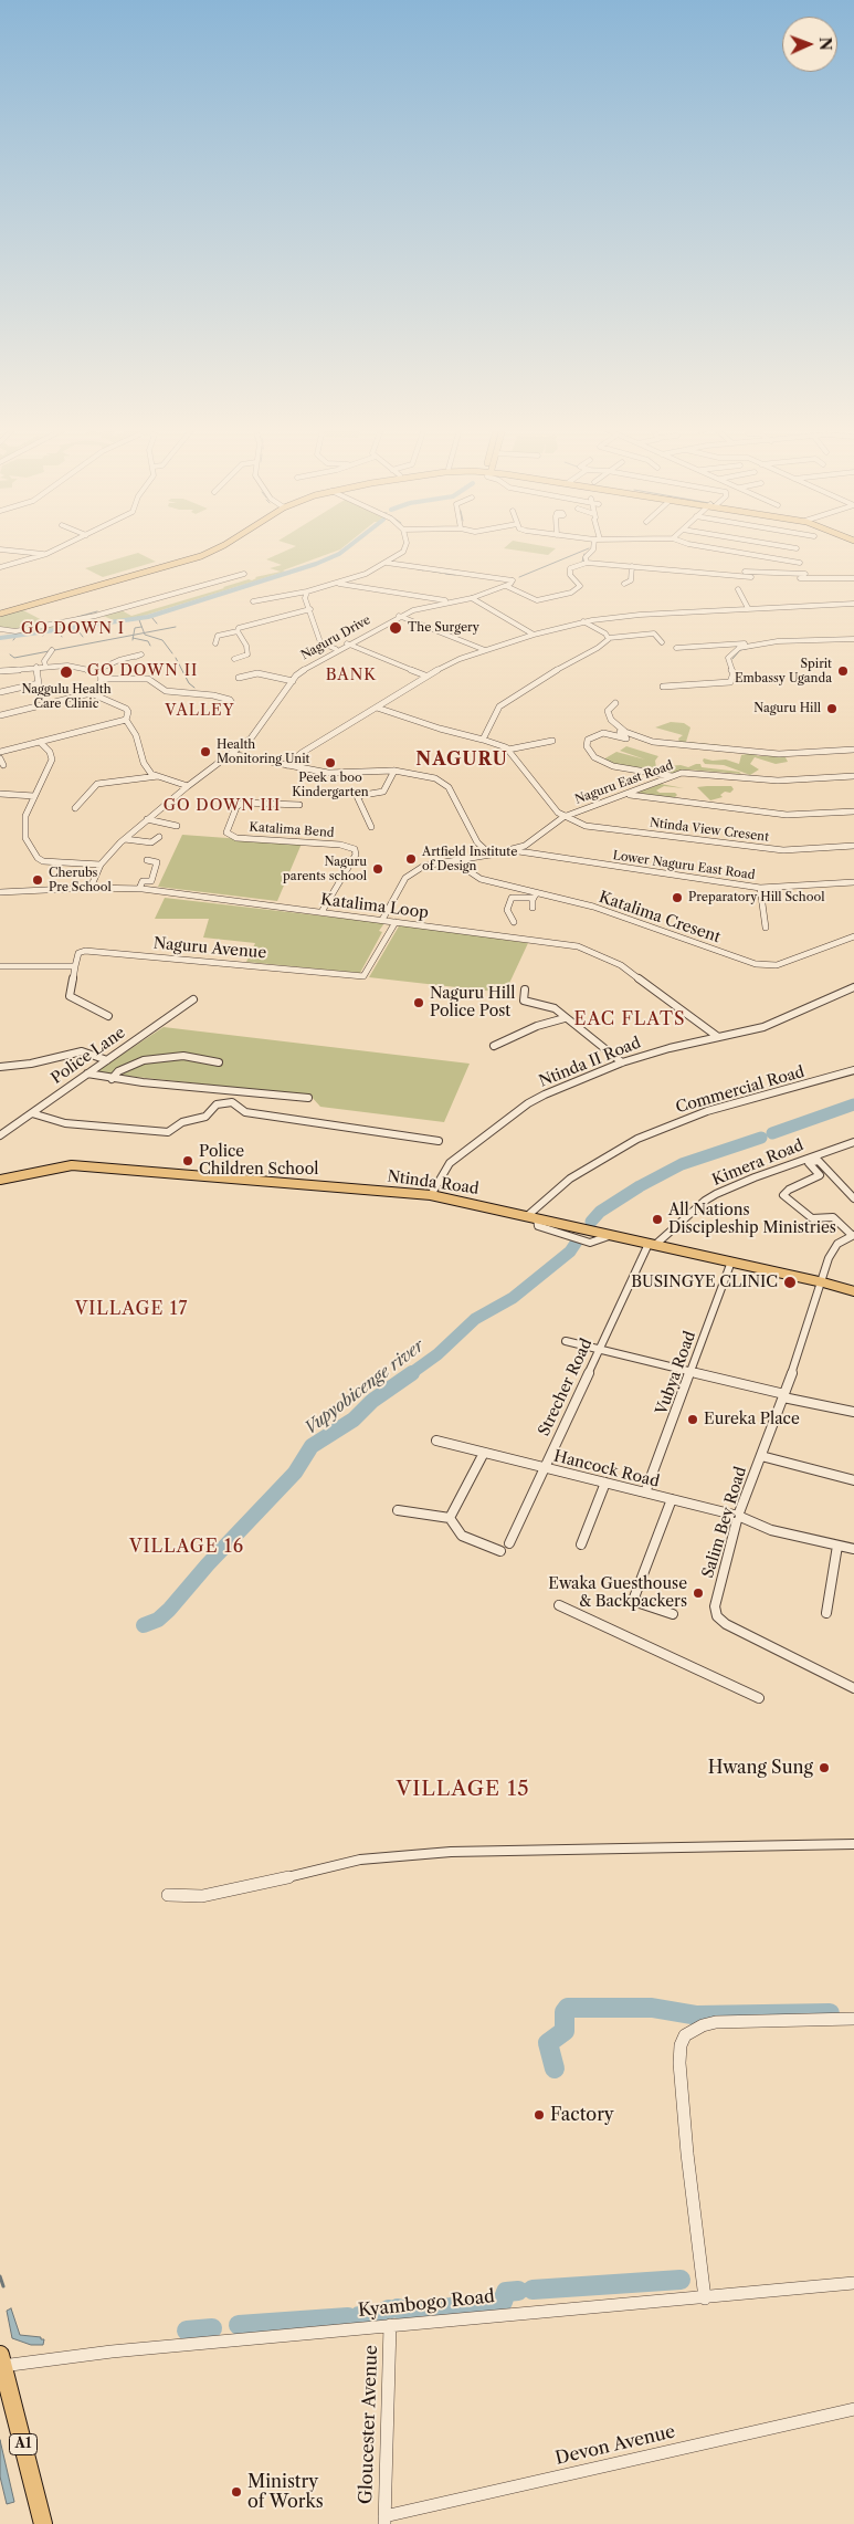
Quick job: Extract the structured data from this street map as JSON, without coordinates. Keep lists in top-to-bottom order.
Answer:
{
  "streets": {
    "highway": ["A1"],
    "main road": ["Ntinda Road"],
    "street": [
      "Naguru Drive",
      "Naguru East Road",
      "Katalima Bend",
      "Ntinda View Cresent",
      "Lower Naguru East Road",
      "Katalima Loop",
      "Katalima Cresent",
      "Naguru Avenue",
      "Police Lane",
      "Ntinda II Road",
      "Commercial Road",
      "Kimera Road",
      "Vubya Road",
      "Strecher Road",
      "Hancock Road",
      "Salim Bey Road",
      "Kyambogo Road",
      "Gloucester Avenue",
      "Devon Avenue"
    ]
  },
  "crossings": [
    ["Naguru Drive", "Katalima Loop"],
    ["Naguru East Road", "Ntinda View Cresent"],
    ["Naguru East Road", "Lower Naguru East Road"],
    ["Katalima Bend", "Katalima Loop"],
    ["Katalima Loop", "Naguru Avenue"],
    ["Katalima Loop", "Ntinda II Road"],
    ["Ntinda II Road", "Ntinda Road"],
    ["Commercial Road", "Ntinda Road"],
    ["Kimera Road", "Ntinda Road"],
    ["Kimera Road", "Strecher Road"],
    ["Ntinda Road", "Vubya Road"],
    ["Ntinda Road", "Strecher Road"],
    ["Ntinda Road", "Salim Bey Road"],
    ["Vubya Road", "Hancock Road"],
    ["Strecher Road", "Hancock Road"],
    ["Hancock Road", "Salim Bey Road"],
    ["Kyambogo Road", "Gloucester Avenue"],
    ["Kyambogo Road", "A1"],
    ["Gloucester Avenue", "Devon Avenue"]
  ],
  "districts": [
    "GO DOWN I",
    "GO DOWN II",
    "BANK",
    "VALLEY",
    "NAGURU",
    "GO DOWN III",
    "EAC FLATS",
    "VILLAGE 17",
    "VILLAGE 16",
    "VILLAGE 15"
  ],
  "water": ["Vupyobicenge river"],
  "places": [
    "The Surgery",
    "Spirit Embassy Uganda",
    "Naggulu Health Care Clinic",
    "Naguru Hill",
    "Health Monitoring Unit",
    "Peek a boo Kindergarten",
    "Artfield Institute of Design",
    "Naguru parents school",
    "Cherubs Pre School",
    "Preparatory Hill School",
    "Naguru Hill Police Post",
    "Police Children School",
    "All Nations Discipleship Ministries",
    "BUSINGYE CLINIC",
    "Eureka Place",
    "Ewaka Guesthouse & Backpackers",
    "Hwang Sung",
    "Factory",
    "Ministry of Works"
  ],
  "north": "right"
}
